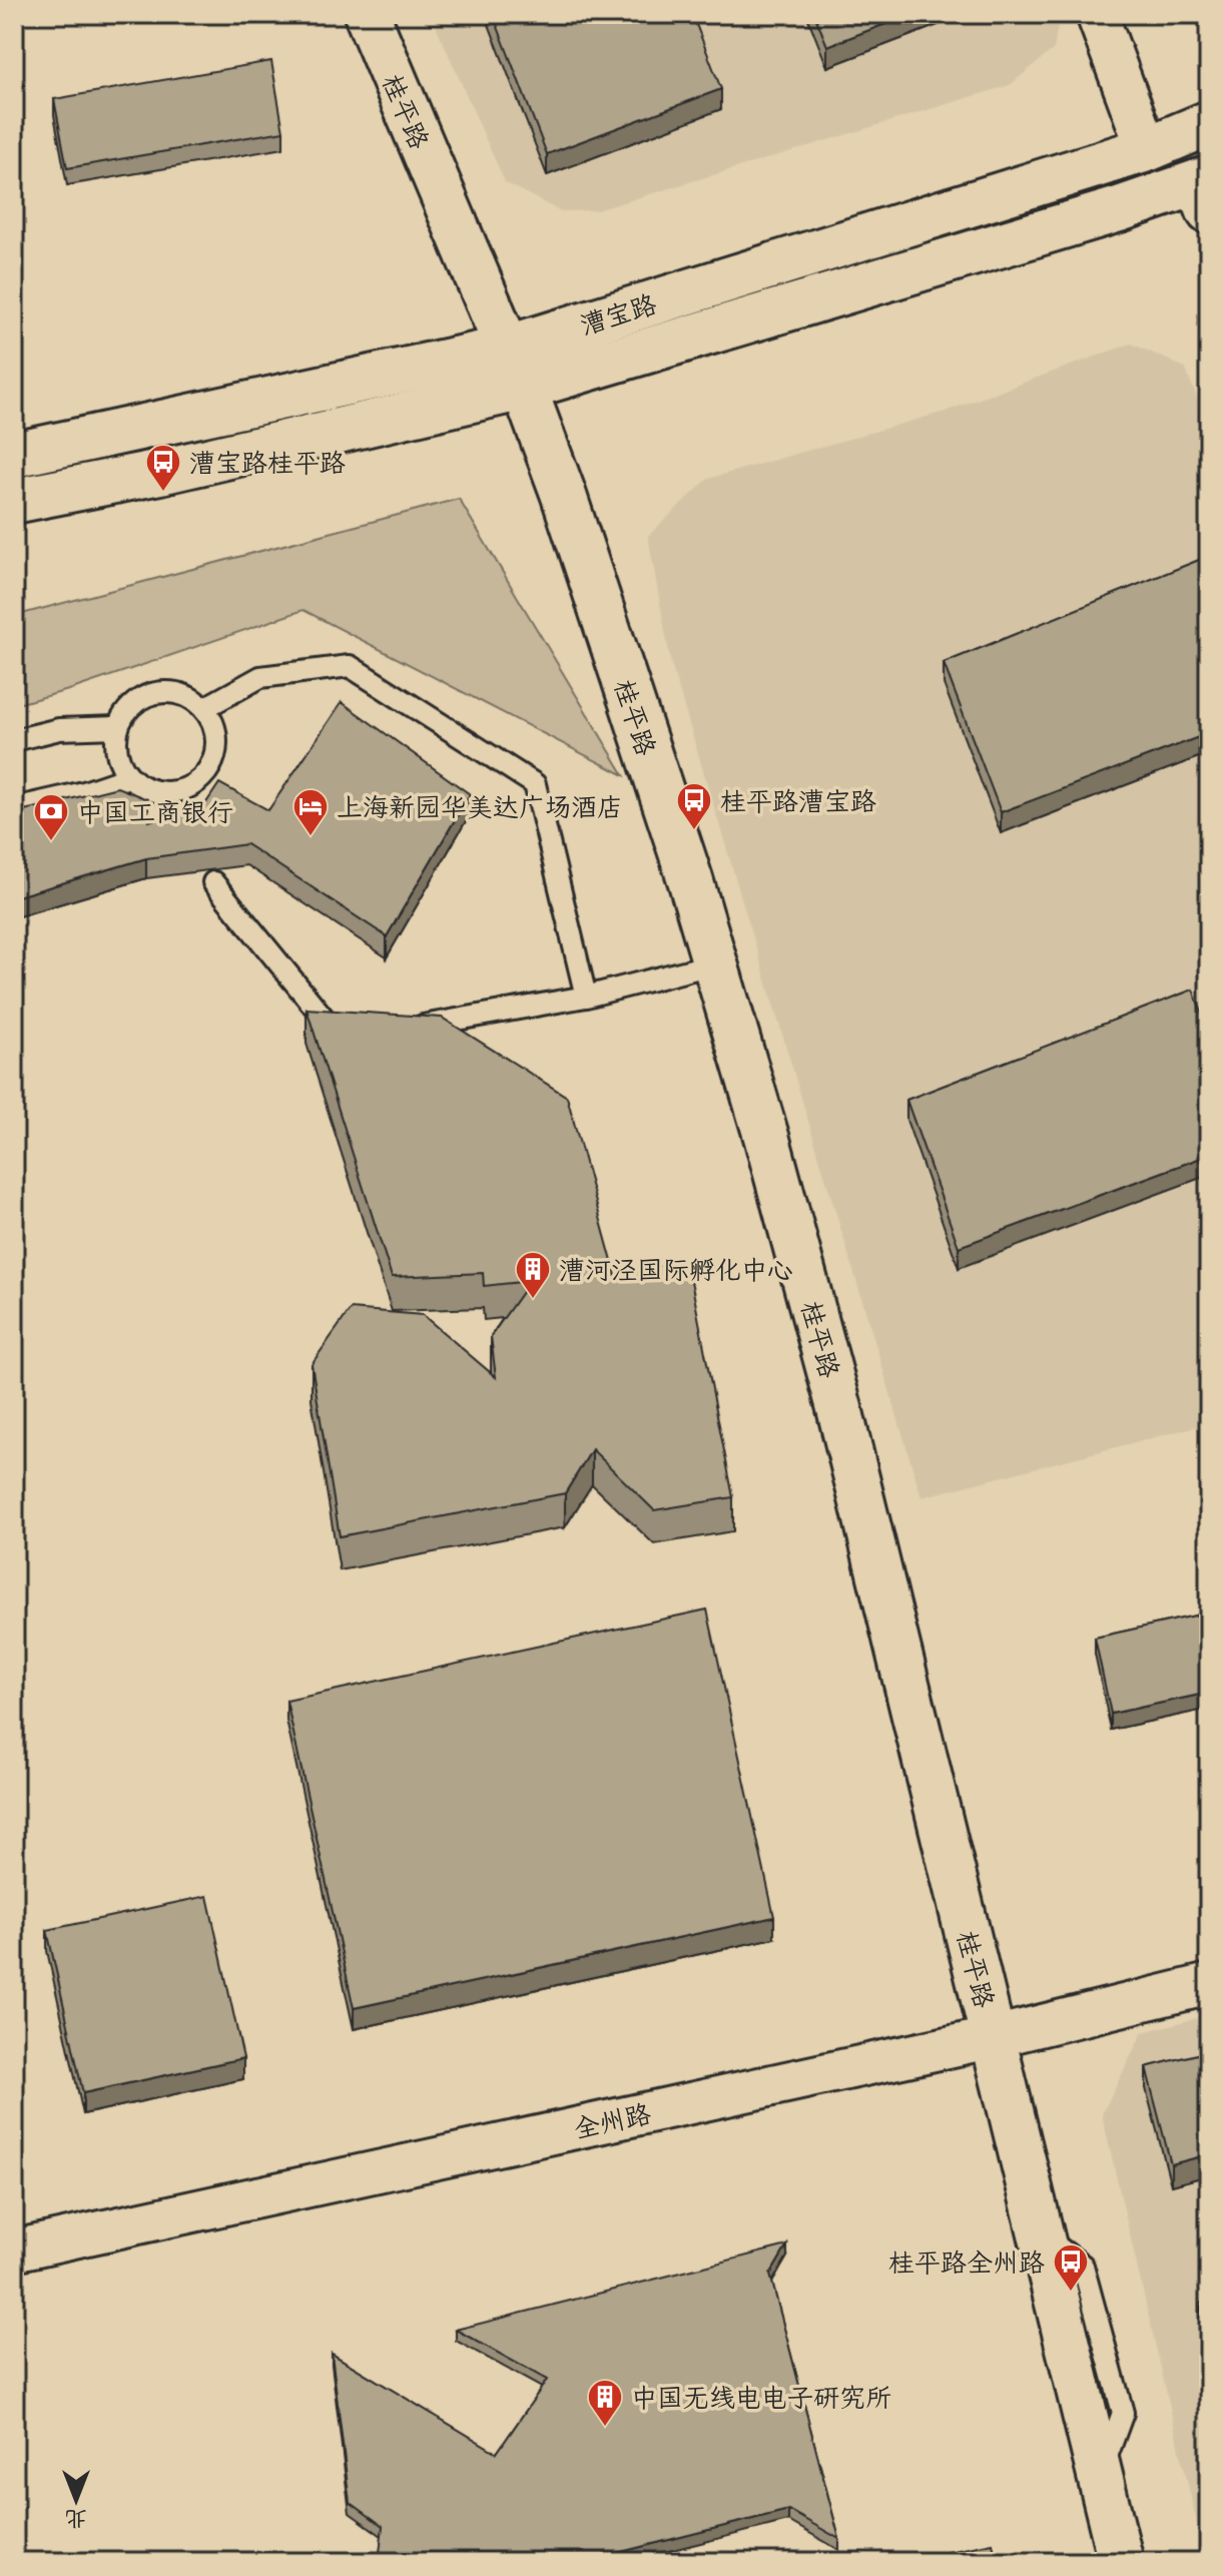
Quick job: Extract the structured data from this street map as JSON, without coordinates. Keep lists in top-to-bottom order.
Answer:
{
  "streets": {
    "street": ["桂平路", "漕宝路", "全州路"]
  },
  "crossings": [
    ["桂平路", "漕宝路"],
    ["桂平路", "全州路"]
  ],
  "places": {
    "bus stop": ["漕宝路桂平路", "桂平路漕宝路", "桂平路全州路"],
    "hotel": ["上海新园华美达广场酒店"],
    "bank": ["中国工商银行"],
    "building": ["漕河泾国际孵化中心", "中国无线电电子研究所"]
  },
  "north": "bottom"
}
